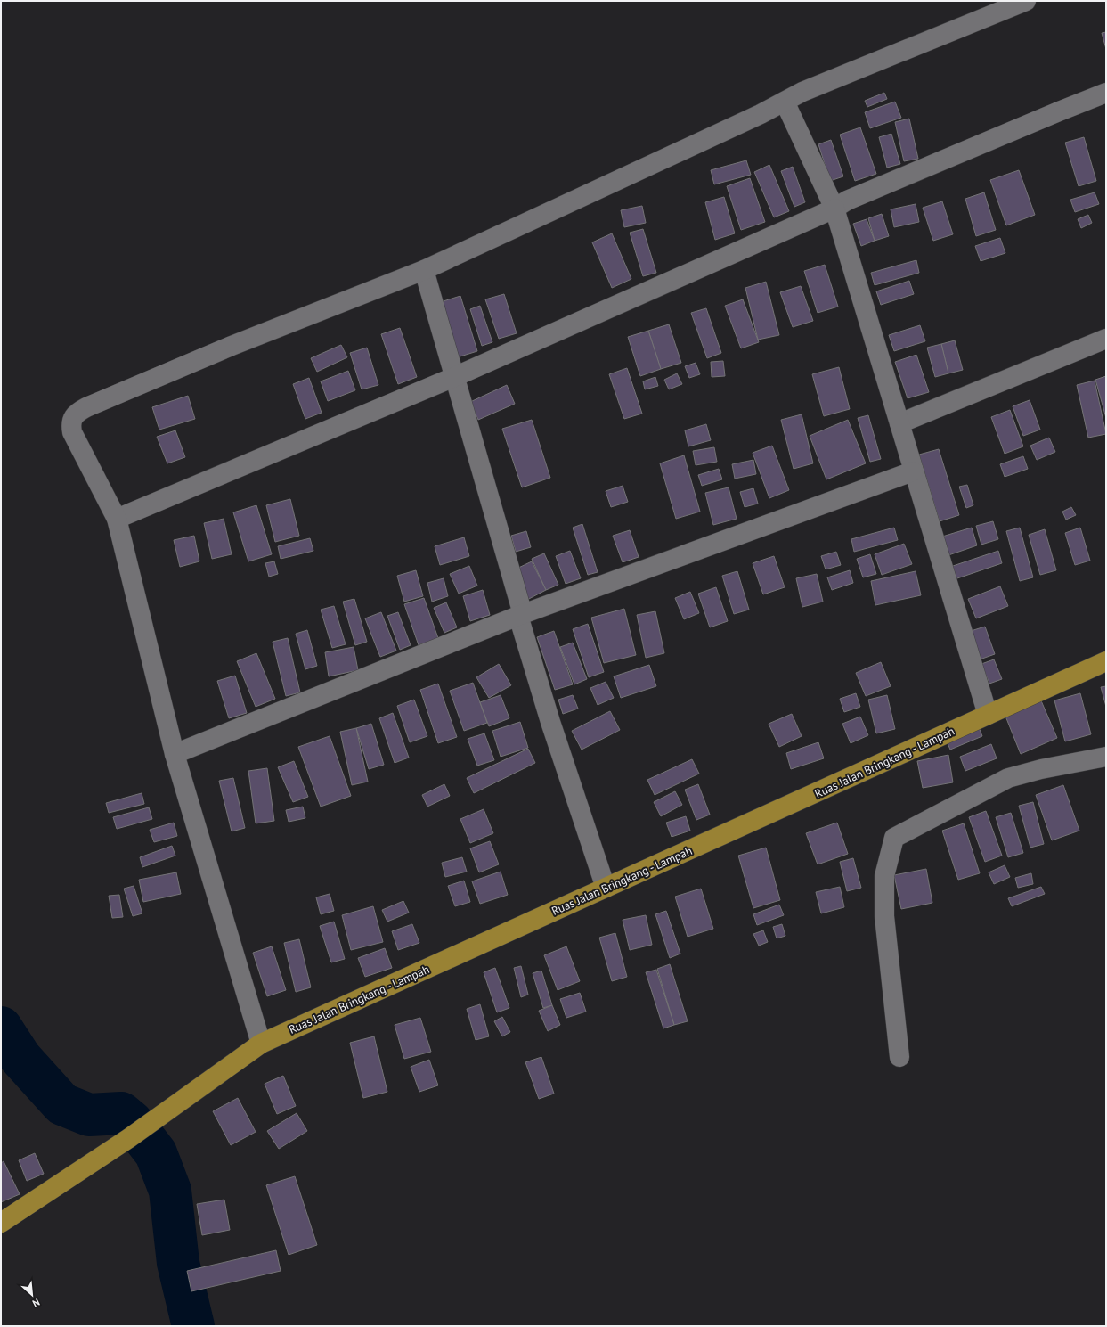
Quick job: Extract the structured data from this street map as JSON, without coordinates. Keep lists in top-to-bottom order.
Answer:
{
  "streets": {
    "main road": ["Ruas Jalan Bringkang - Lampah"]
  },
  "north": "bottom right"
}
